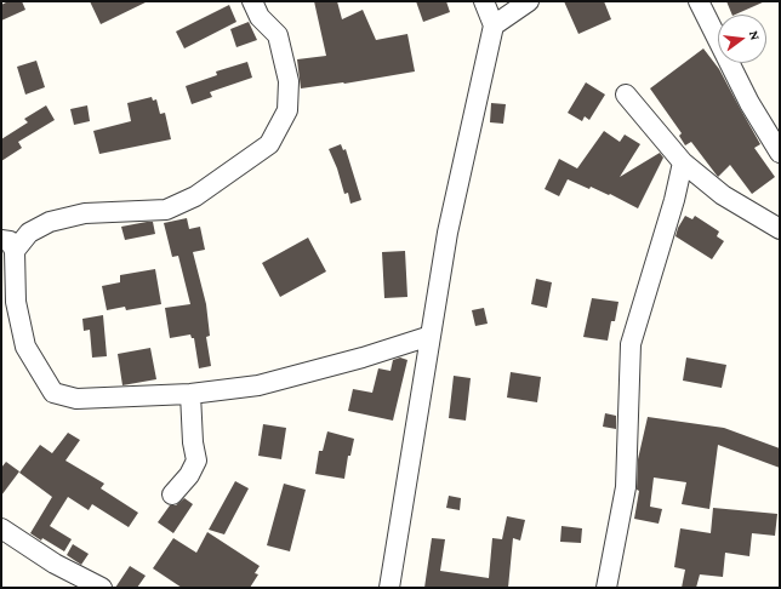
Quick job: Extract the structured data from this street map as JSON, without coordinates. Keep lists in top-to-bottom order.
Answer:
{
  "north": "right"
}
